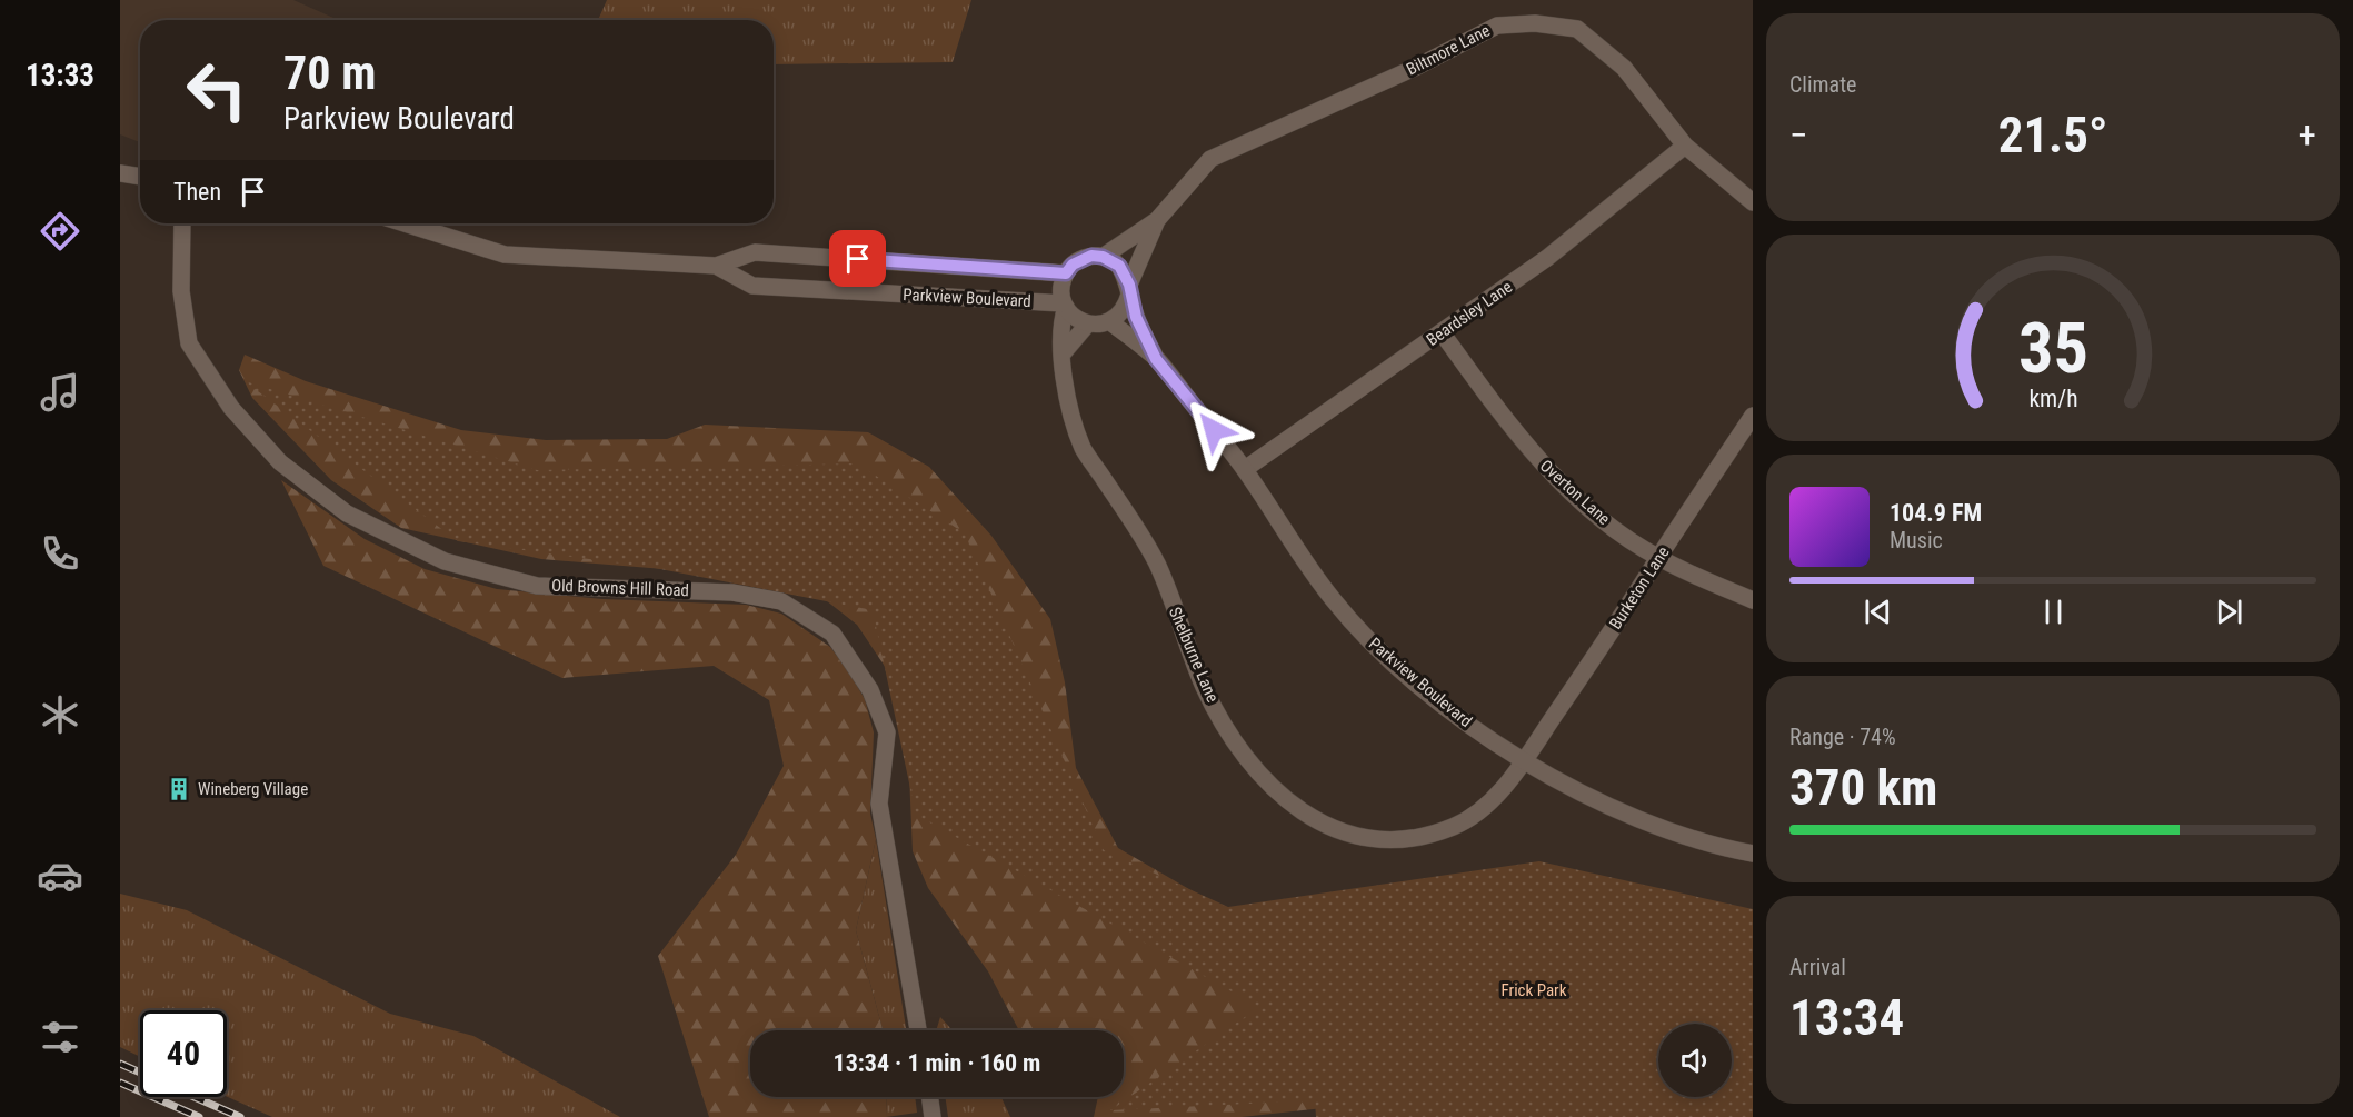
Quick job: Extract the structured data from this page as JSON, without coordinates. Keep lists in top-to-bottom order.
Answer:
{
  "streets": {
    "street": [
      "Biltmore Lane",
      "Parkview Boulevard",
      "Beardsley Lane",
      "Overton Lane",
      "Old Browns Hill Road",
      "Burketon Lane",
      "Shelburne Lane"
    ]
  },
  "crossings": [
    ["Biltmore Lane", "Beardsley Lane"],
    ["Parkview Boulevard", "Beardsley Lane"],
    ["Parkview Boulevard", "Burketon Lane"],
    ["Parkview Boulevard", "Shelburne Lane"],
    ["Beardsley Lane", "Overton Lane"],
    ["Overton Lane", "Burketon Lane"],
    ["Burketon Lane", "Shelburne Lane"]
  ],
  "parks": ["Frick Park"],
  "places": {
    "building": ["Wineberg Village"]
  },
  "page": {
    "tabs": "13:33",
    "tile": [
      "Climate",
      ["Range · 74%", "370 km"],
      ["Arrival", "13:34"]
    ],
    "turn": ["70 m", "Parkview Boulevard"],
    "heat": ["−", "21.5°", "+"],
    "then": "Then",
    "song": ["104.9 FM", "Music"],
    "limit": "40",
    "trip": "13:34 · 1 min · 160 m",
    "gauge": ["35", "km/h"]
  }
}
